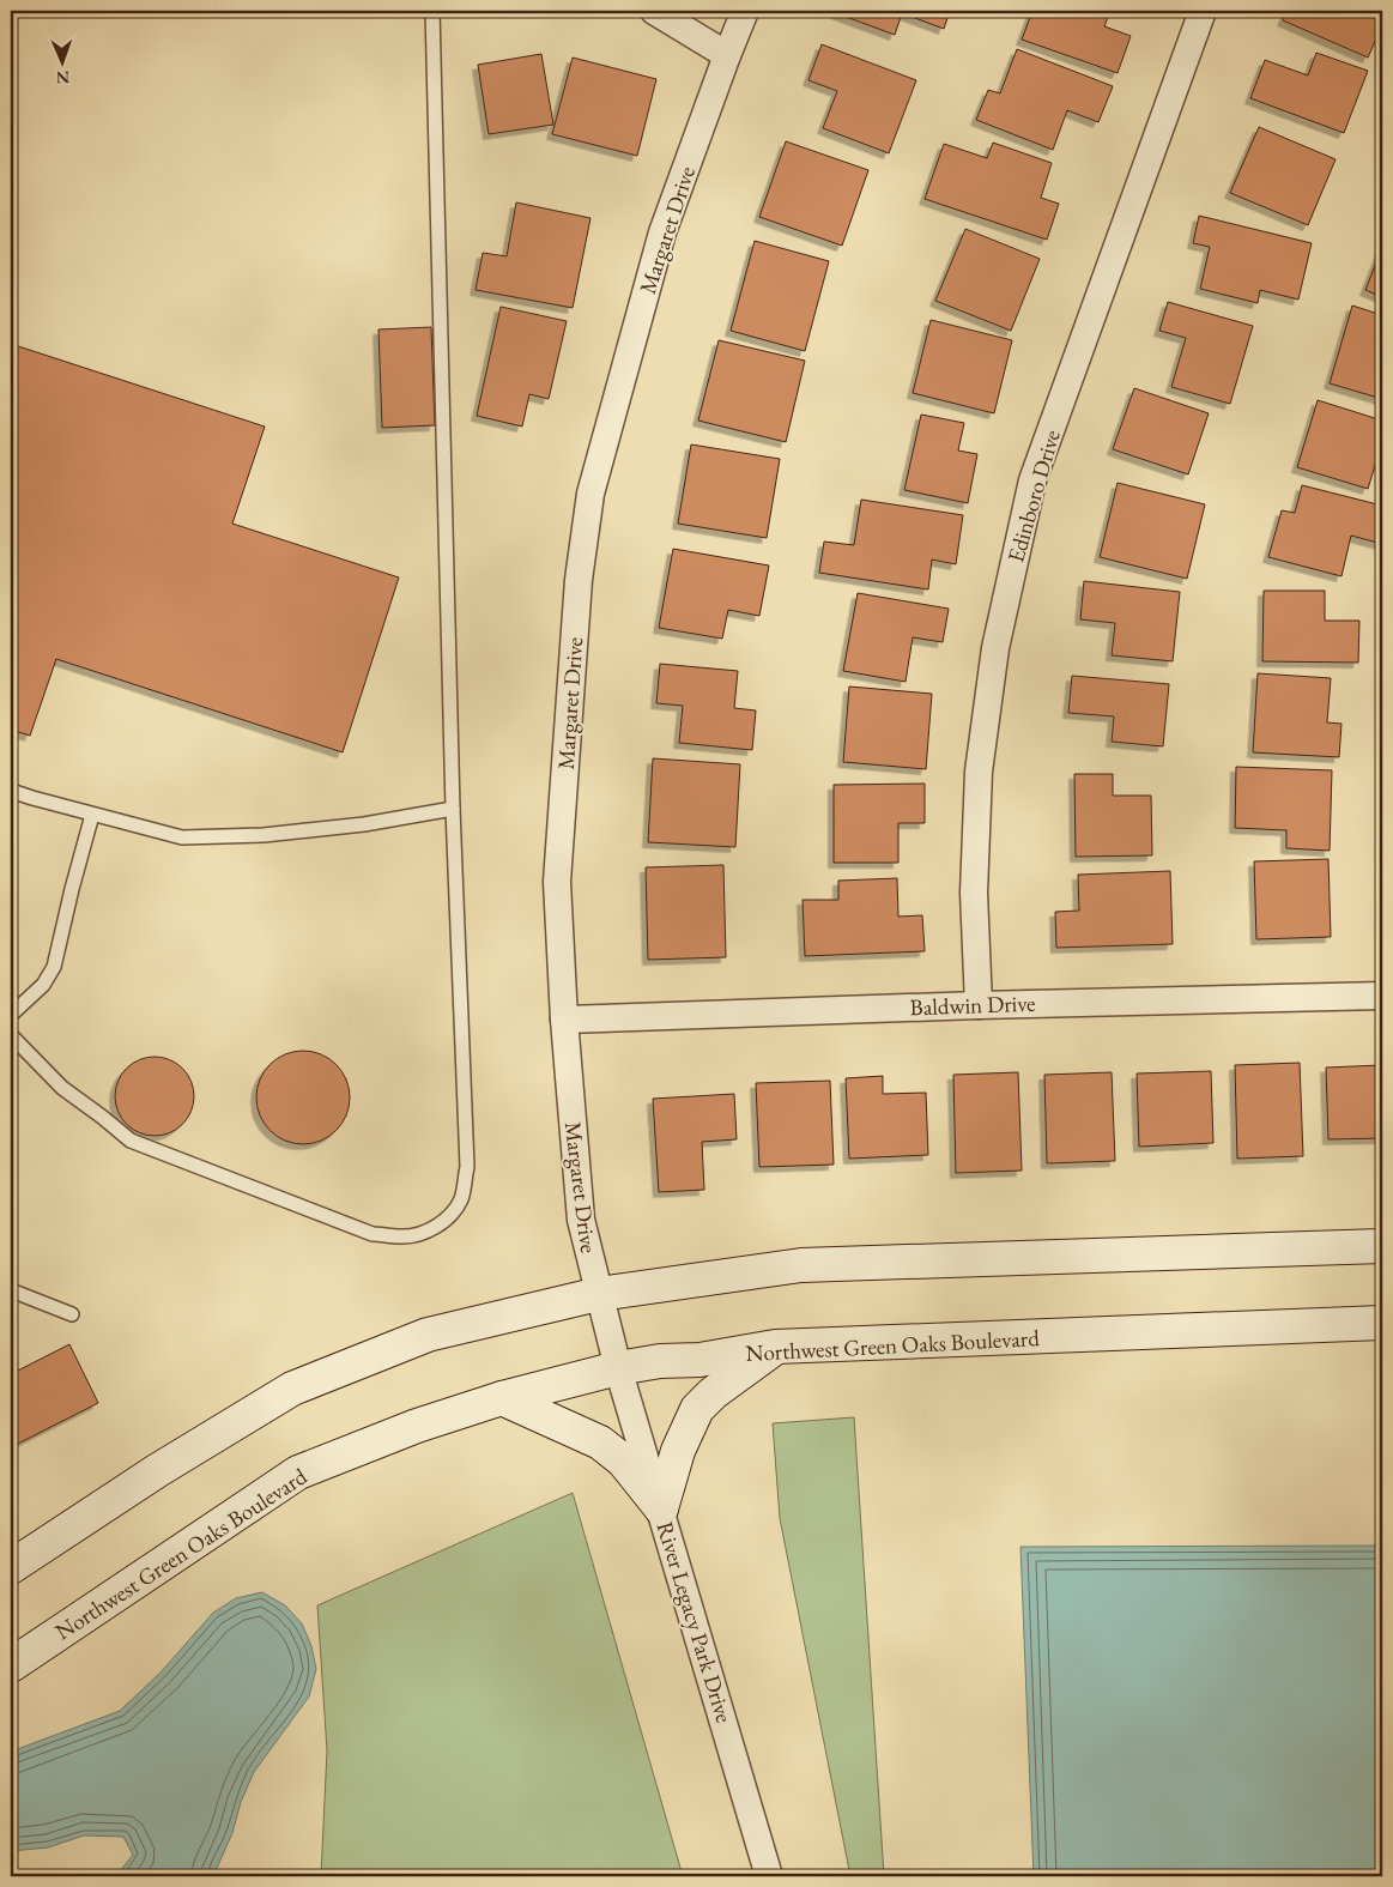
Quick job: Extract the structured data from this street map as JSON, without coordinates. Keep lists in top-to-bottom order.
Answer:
{
  "streets": {
    "main road": ["Northwest Green Oaks Boulevard"],
    "street": [
      "Margaret Drive",
      "Edinboro Drive",
      "Baldwin Drive",
      "River Legacy Park Drive"
    ]
  },
  "crossings": [
    ["Margaret Drive", "Baldwin Drive"],
    ["Margaret Drive", "Northwest Green Oaks Boulevard"],
    ["Margaret Drive", "River Legacy Park Drive"],
    ["Edinboro Drive", "Baldwin Drive"],
    ["Northwest Green Oaks Boulevard", "River Legacy Park Drive"]
  ],
  "north": "bottom"
}
